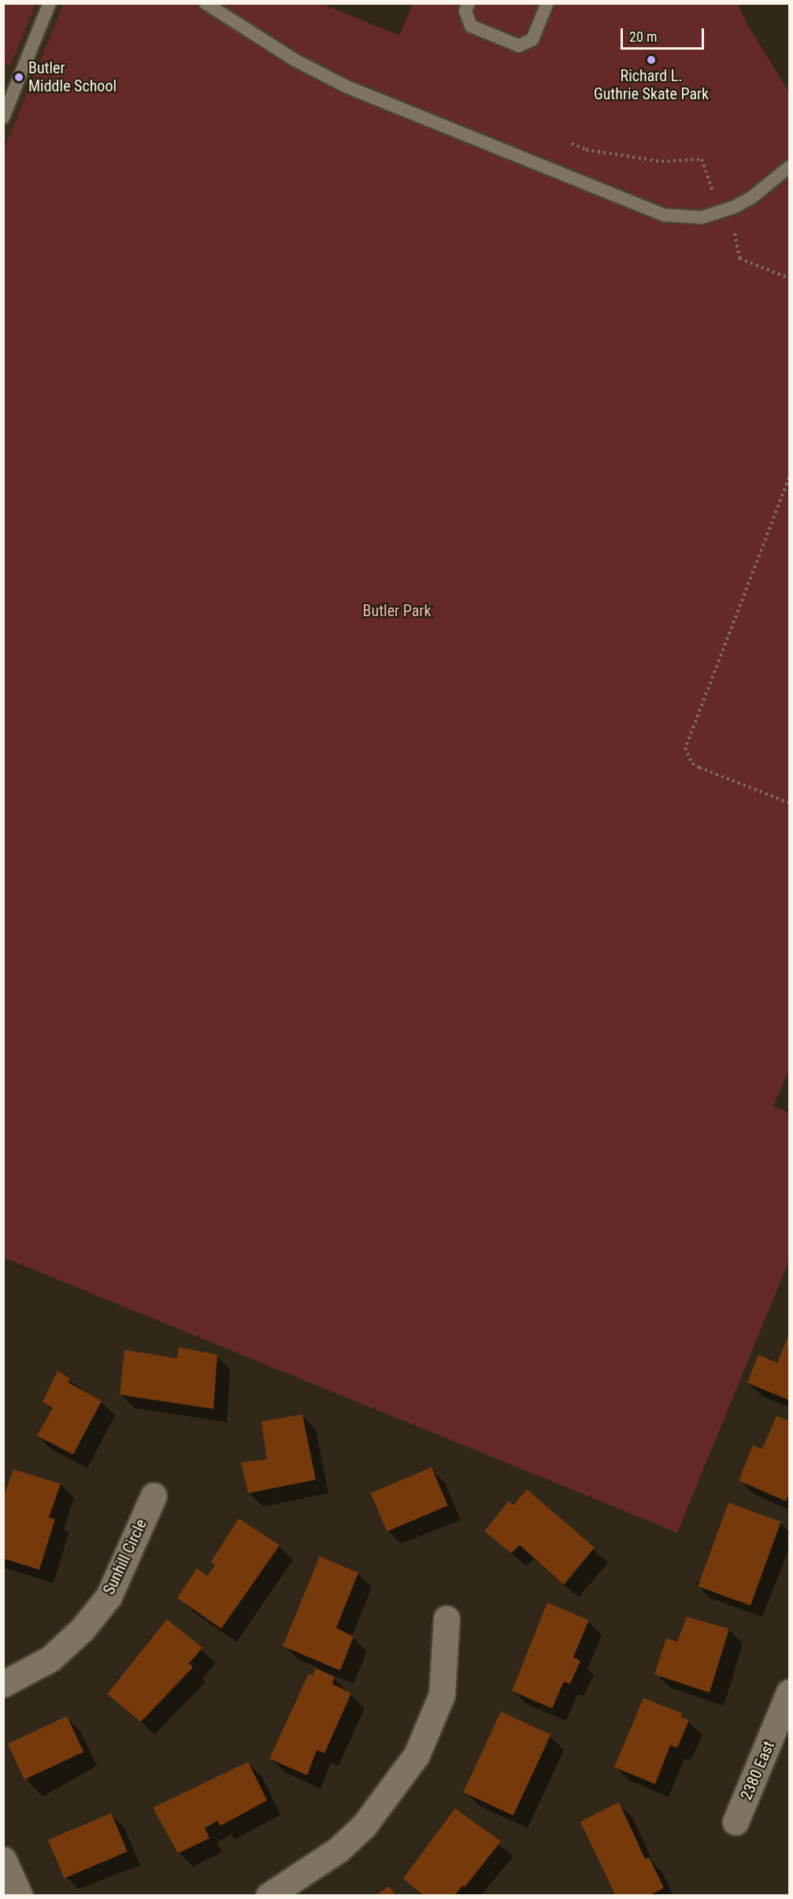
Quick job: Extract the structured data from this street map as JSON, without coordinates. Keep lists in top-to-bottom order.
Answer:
{
  "streets": {
    "street": ["Sunhill Circle", "2380 East"]
  },
  "parks": ["Butler Park"],
  "places": ["Richard L. Guthrie Skate Park", "Butler Middle School"],
  "scale_bar": "20 m"
}
